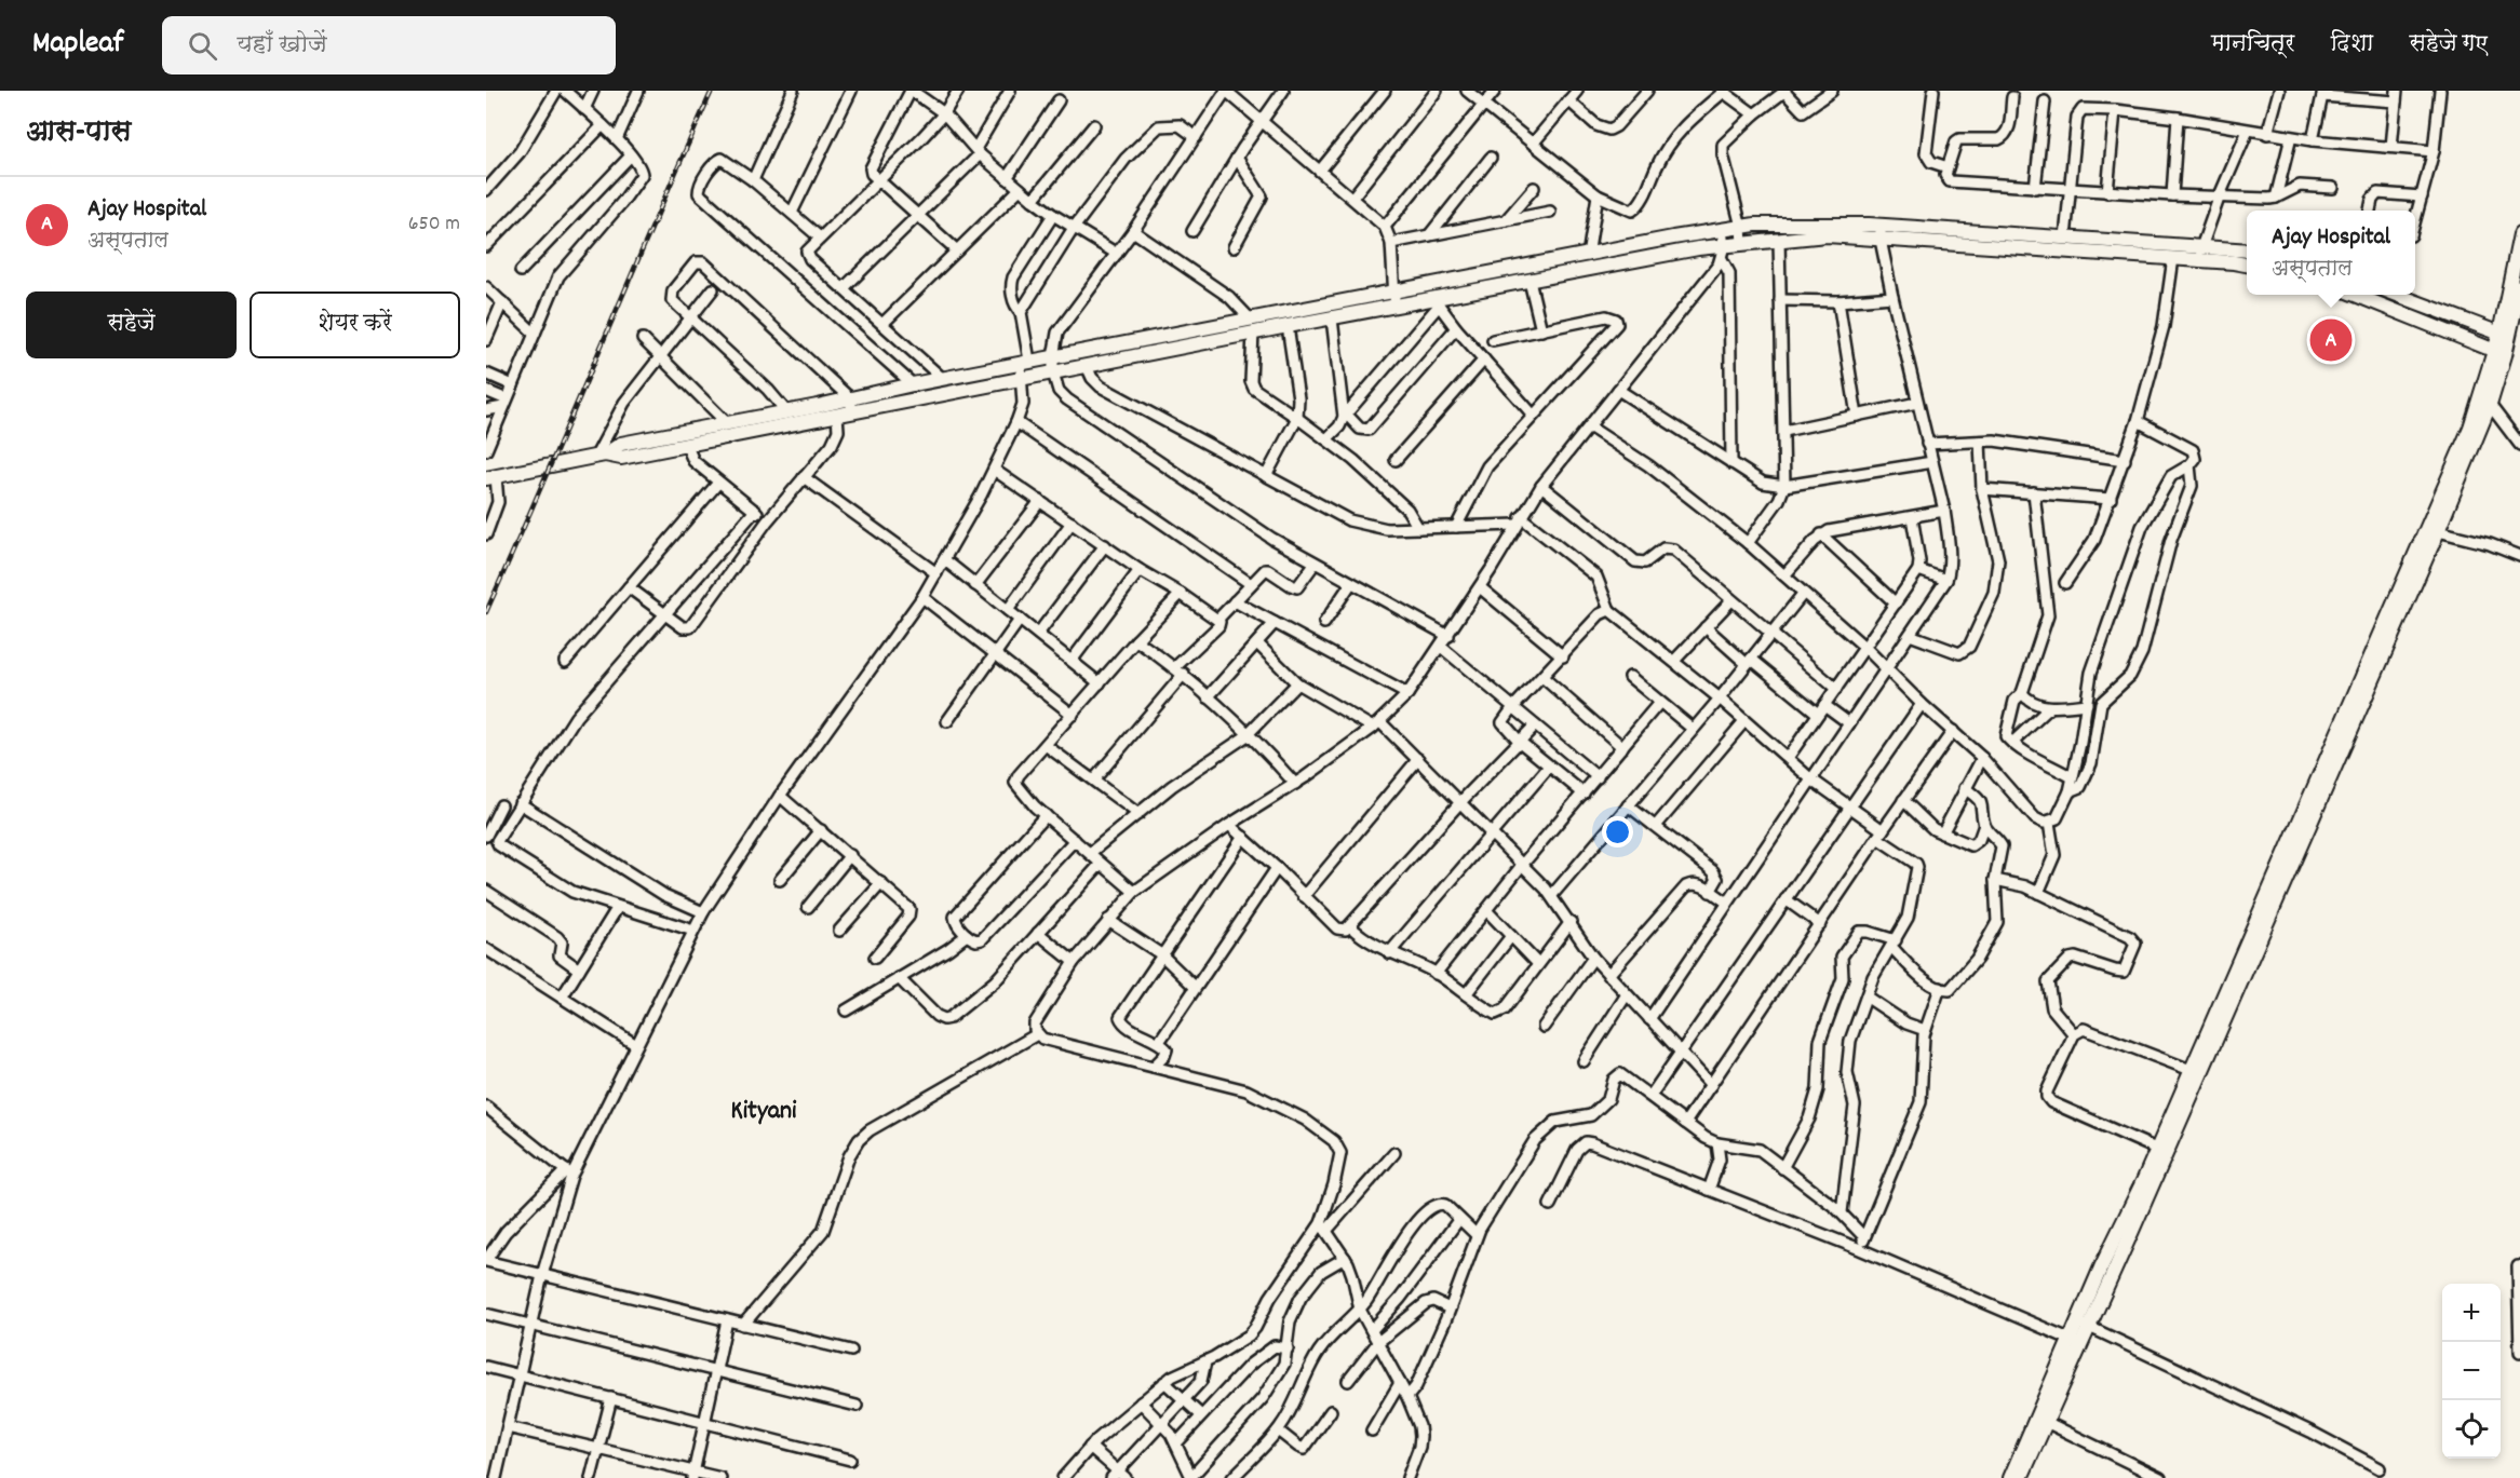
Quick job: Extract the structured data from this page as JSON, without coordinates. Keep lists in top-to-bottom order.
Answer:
{
  "districts": ["Kityani"],
  "page": {
    "header": "Mapleaf",
    "search": "यहाँ खोजें",
    "nav": ["मानचित्र", "दिशा", "सहेजे गए"],
    "heading": "आस-पास",
    "list": [
      {
        "mark": "A",
        "name": "Ajay Hospital",
        "note": "अस्पताल",
        "value": "650 m"
      }
    ],
    "popup": ["Ajay Hospital", "अस्पताल"],
    "buttons": ["सहेजें", "शेयर करें"],
    "pins": "A",
    "map_buttons": ["+", "−"]
  }
}
